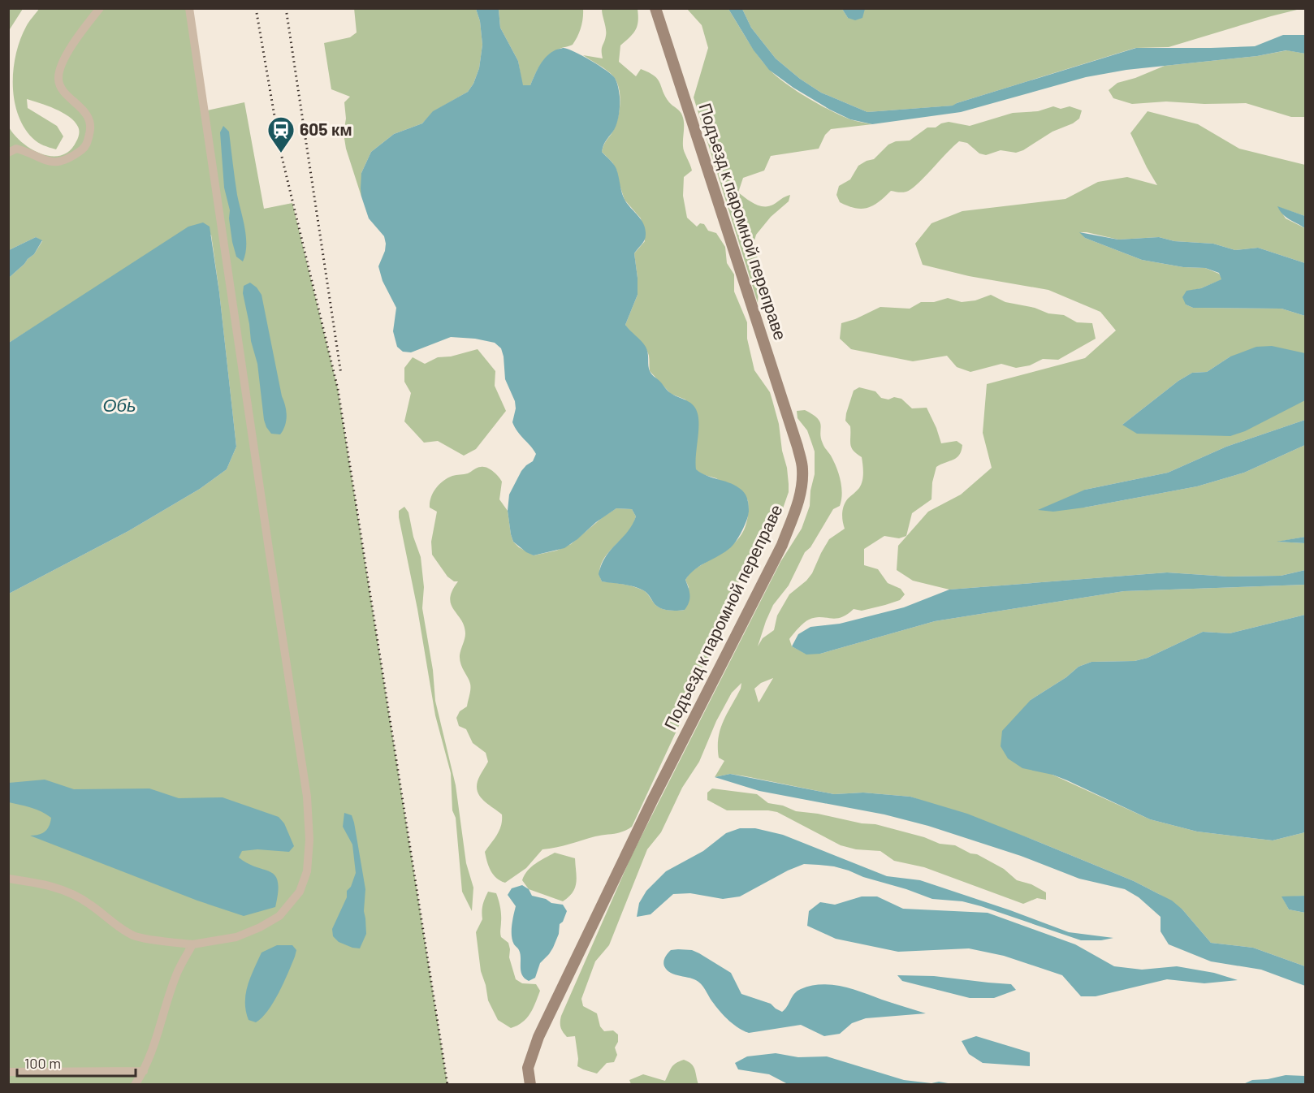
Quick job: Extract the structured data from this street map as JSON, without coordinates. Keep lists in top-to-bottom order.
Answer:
{
  "streets": {
    "street": ["Подъезд к паромной переправе"]
  },
  "water": ["Обь"],
  "places": {
    "station": ["605 км"]
  },
  "scale_bar": "100 m"
}
